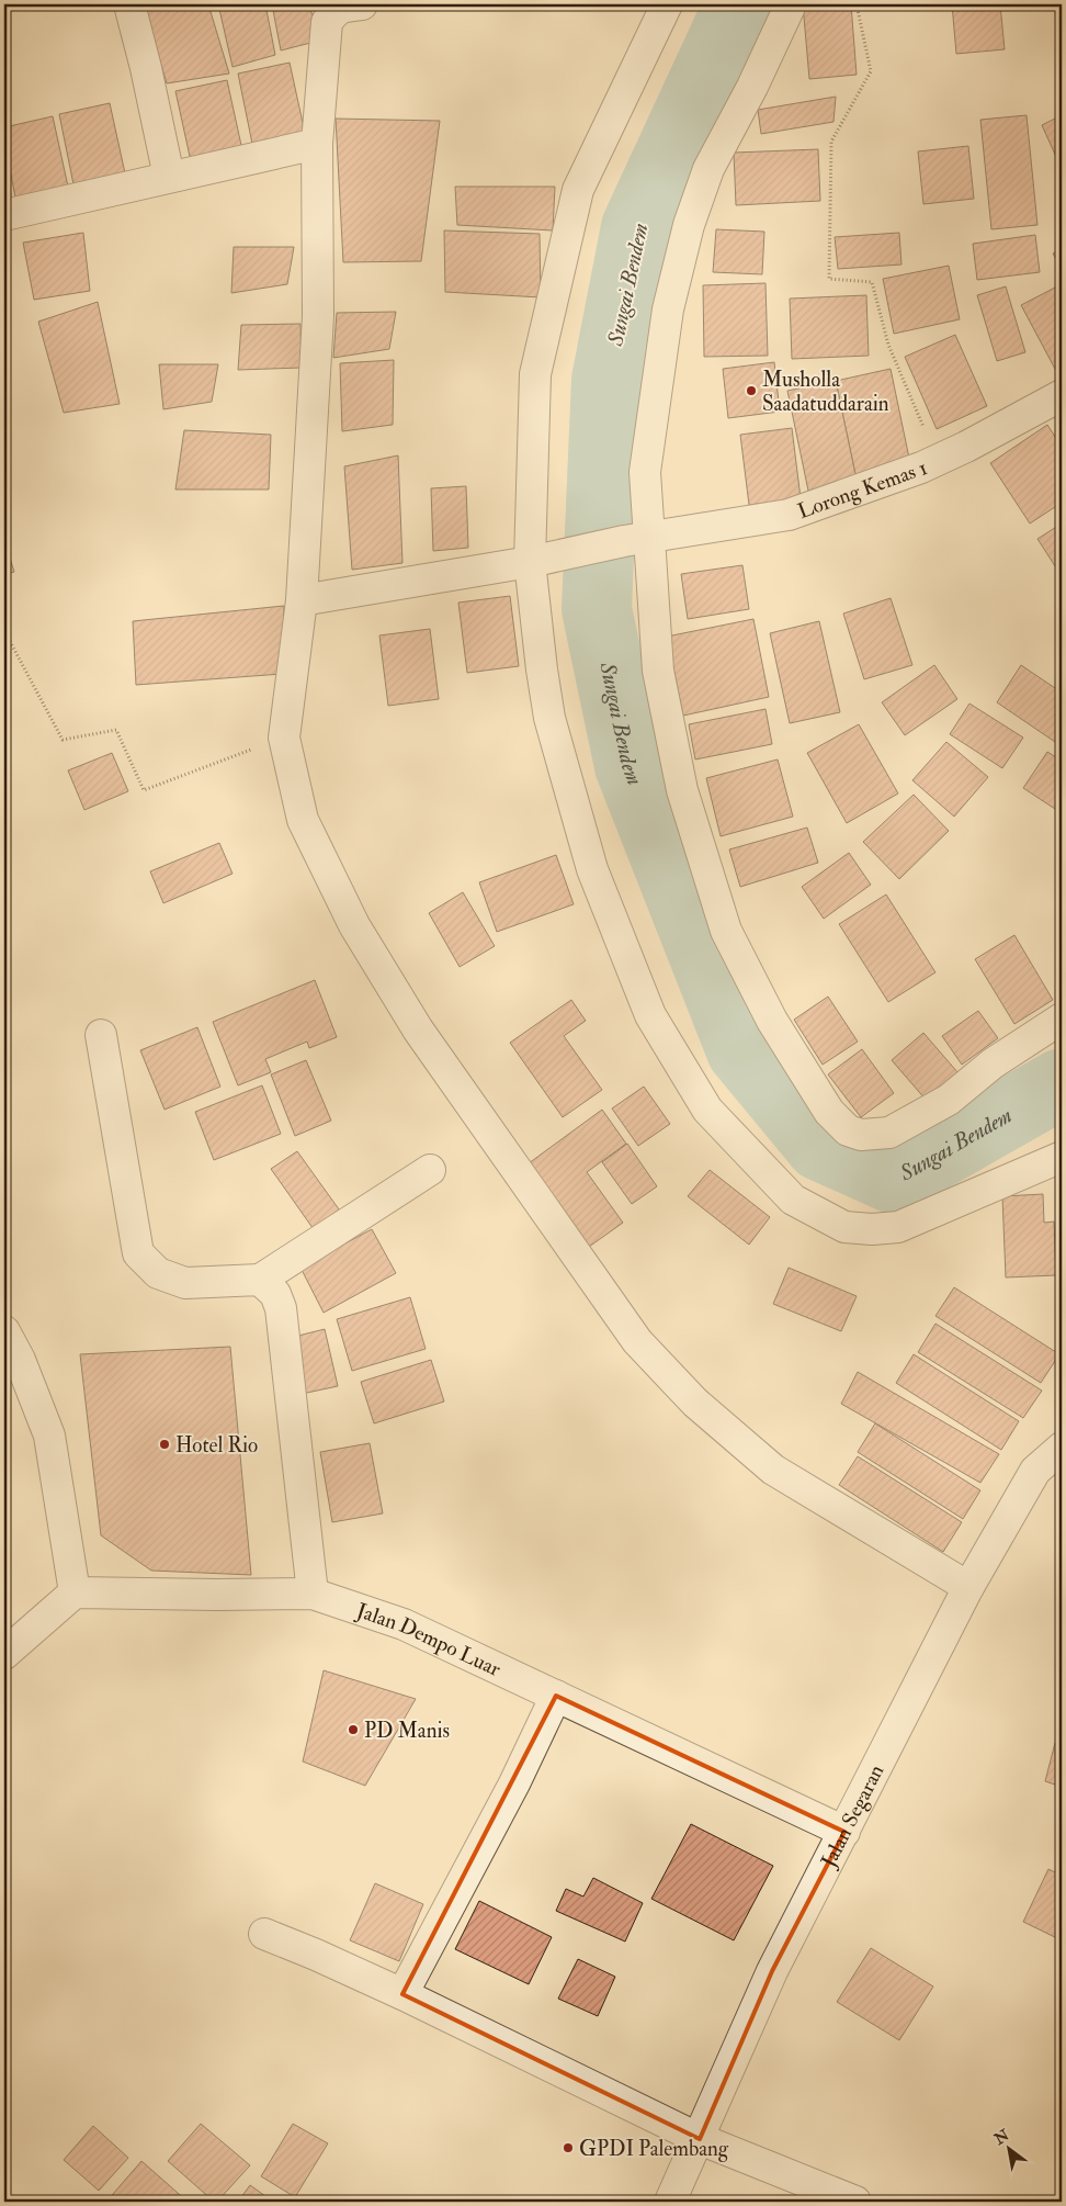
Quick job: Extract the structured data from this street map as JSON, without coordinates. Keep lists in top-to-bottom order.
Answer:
{
  "streets": {
    "street": ["Lorong Kemas 1", "Jalan Dempo Luar", "Jalan Segaran"]
  },
  "crossings": [
    ["Jalan Dempo Luar", "Jalan Segaran"]
  ],
  "water": ["Sungai Bendem"],
  "places": [
    "Musholla Saadatuddarain",
    "Hotel Rio",
    "PD Manis",
    "GPDI Palembang"
  ],
  "north": "top left"
}
